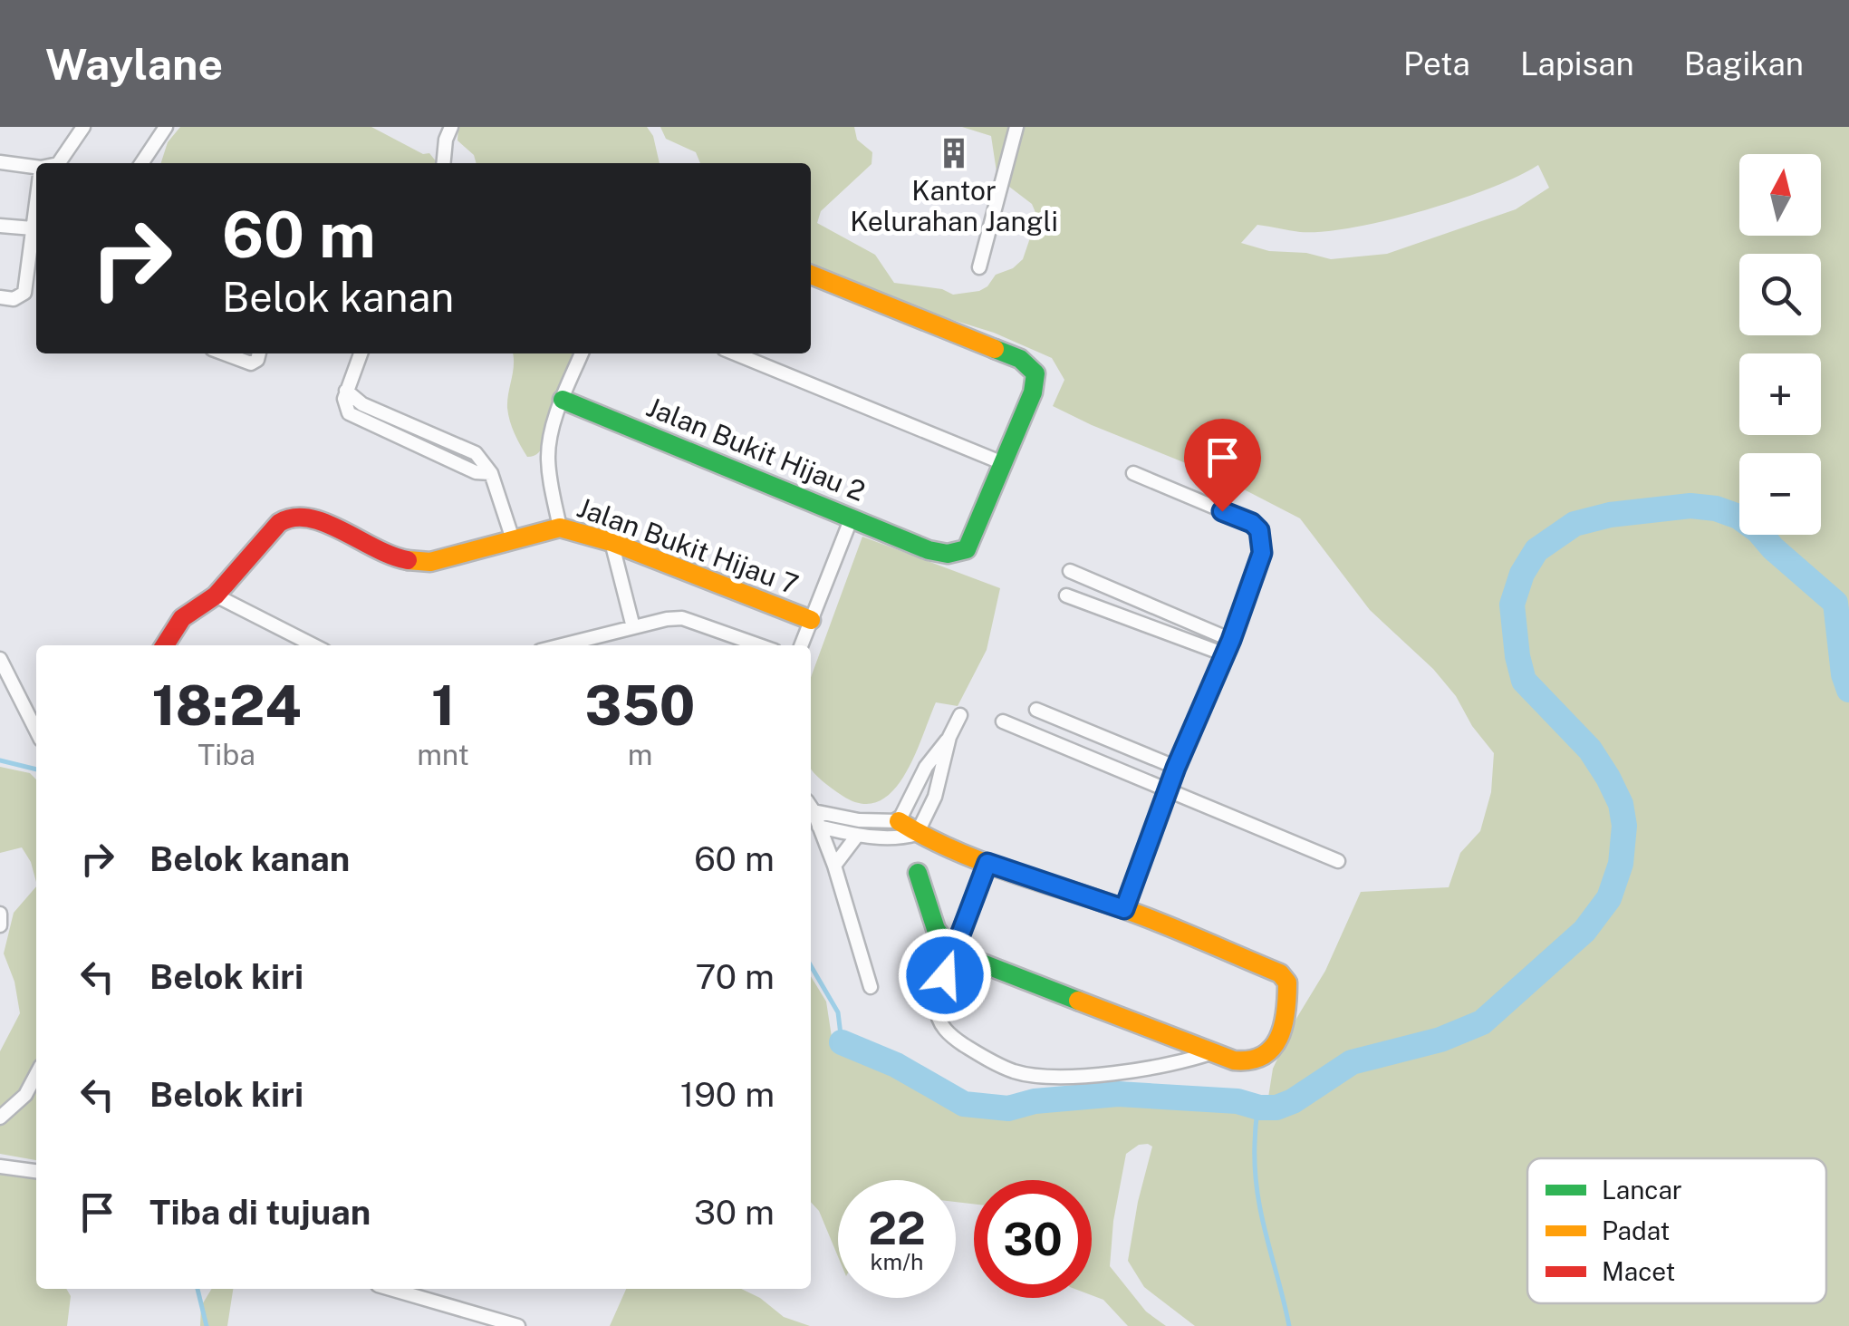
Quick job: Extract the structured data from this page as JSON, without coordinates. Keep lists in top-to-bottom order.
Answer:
{
  "streets": {
    "street": ["Jalan Bukit Hijau 2", "Jalan Bukit Hijau 7"]
  },
  "places": {
    "building": ["Kantor Kelurahan Jangli"]
  },
  "legend": ["Lancar", "Padat", "Macet"],
  "north": "top",
  "page": {
    "header": "Waylane",
    "nav": ["Peta", "Lapisan", "Bagikan"],
    "map_buttons": ["+", "−"],
    "turn": ["60 m", "Belok kanan"],
    "eta": [
      "18:24",
      "Tiba",
      "1",
      "mnt",
      "350",
      "m"
    ],
    "list": [
      {
        "name": "Belok kanan",
        "value": "60 m"
      },
      {
        "name": "Belok kiri",
        "value": "70 m"
      },
      {
        "name": "Belok kiri",
        "value": "190 m"
      },
      {
        "name": "Tiba di tujuan",
        "value": "30 m"
      }
    ],
    "speed": "22 km/h",
    "limit": "30"
  }
}
